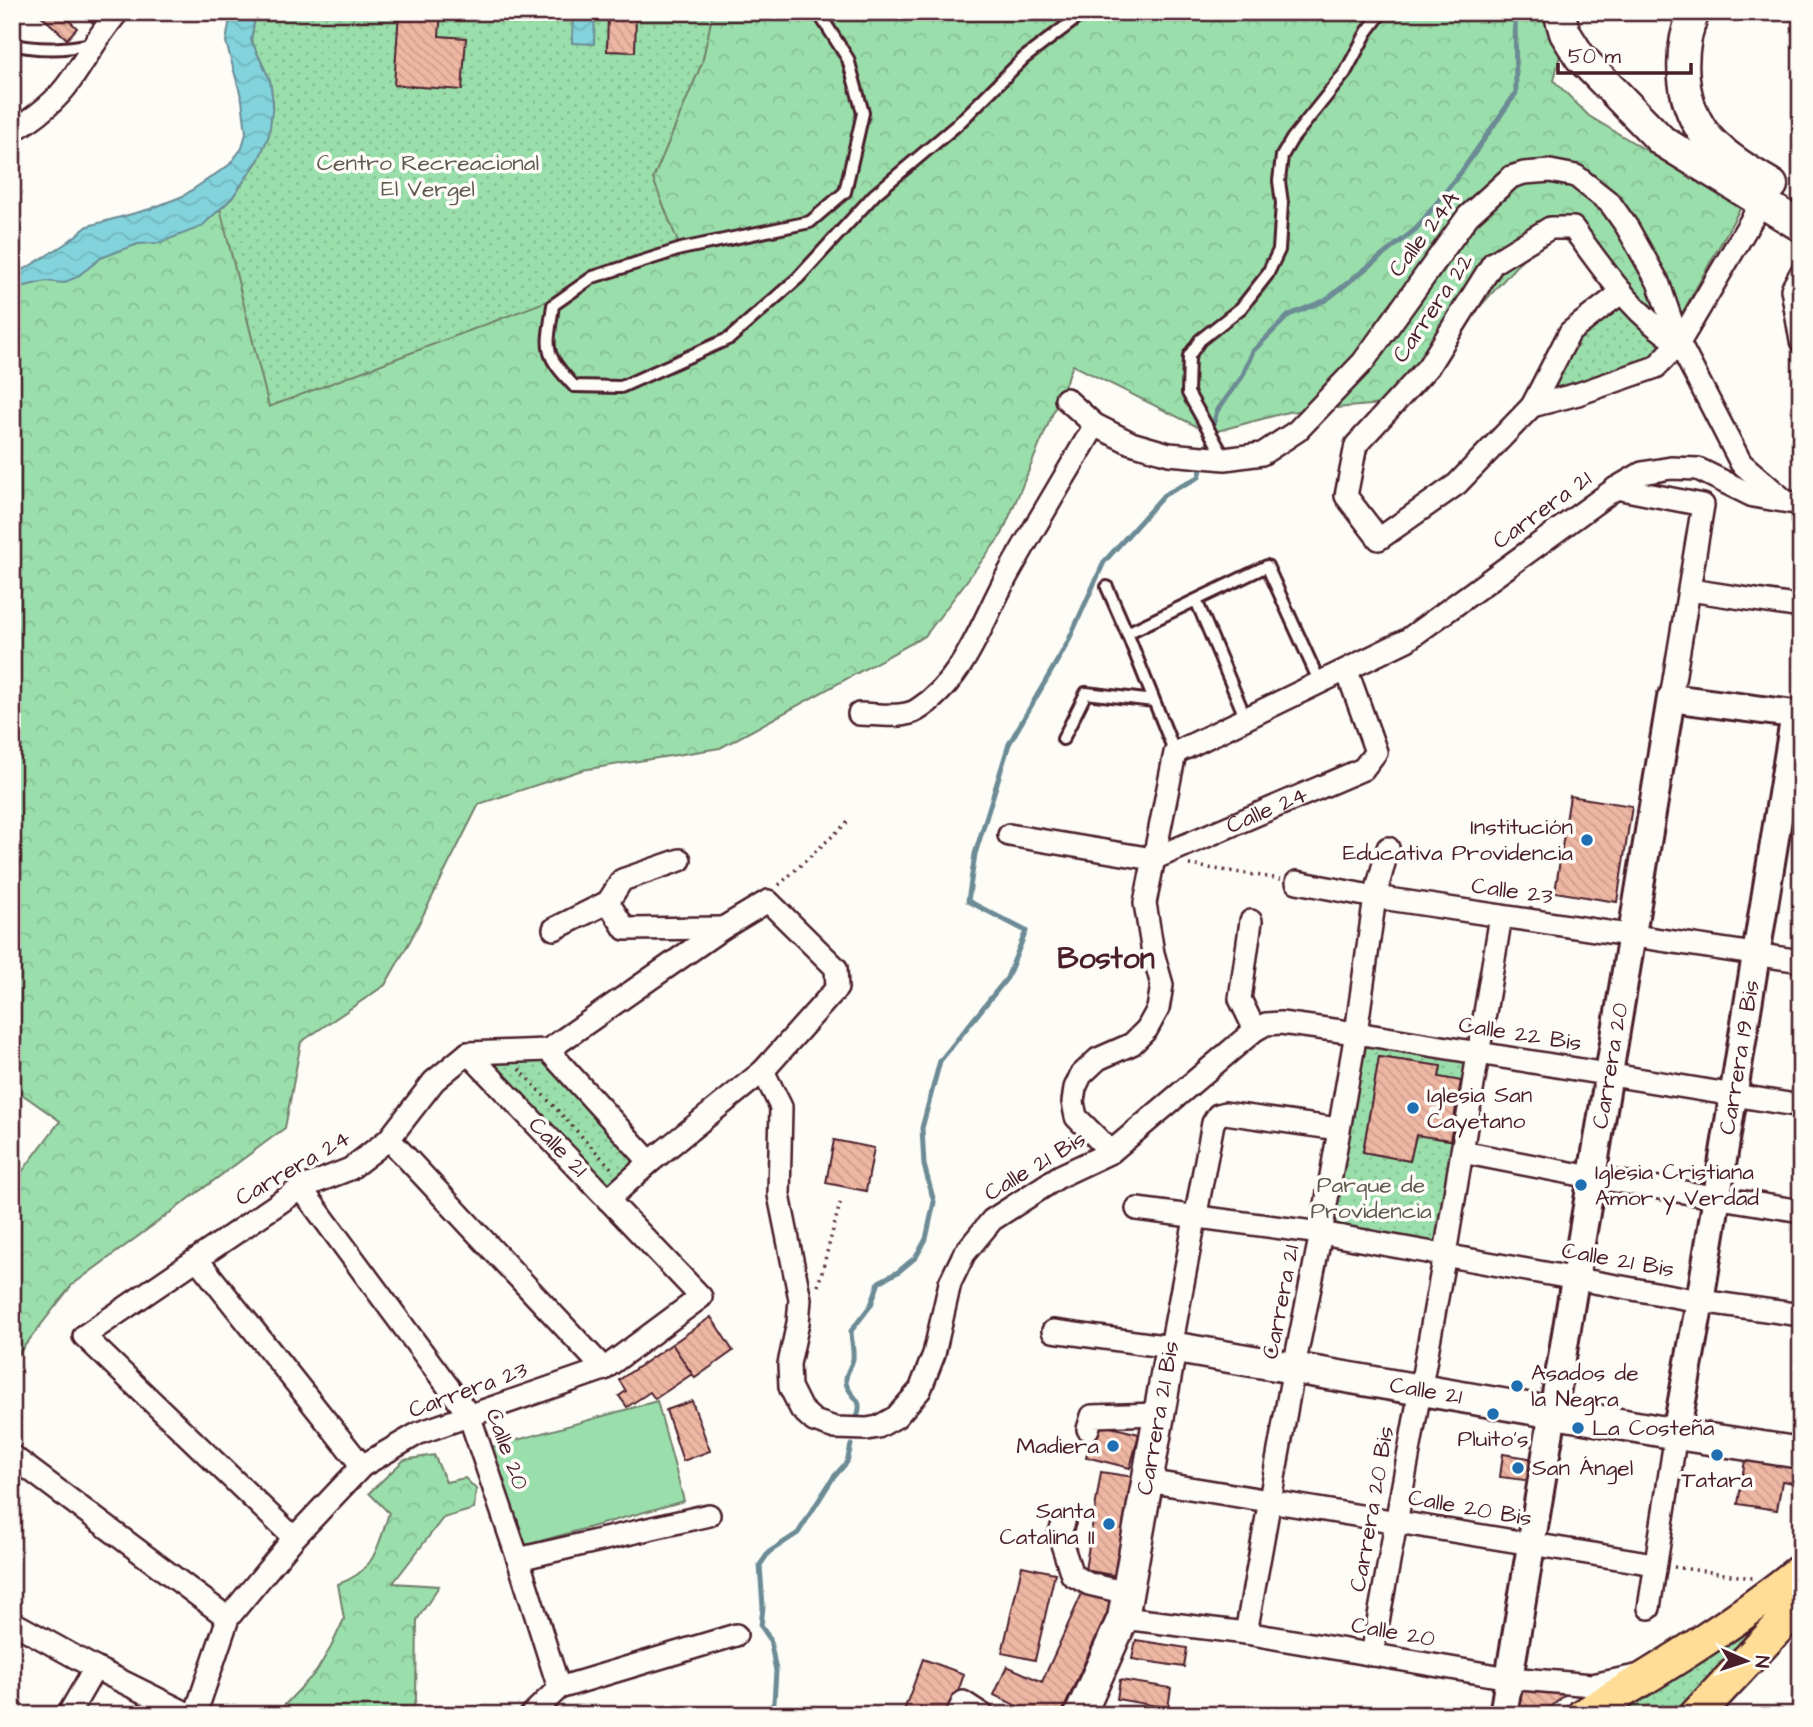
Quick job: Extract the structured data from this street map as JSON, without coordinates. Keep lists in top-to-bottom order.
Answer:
{
  "streets": {
    "main road": ["Calle 21", "Carrera 21 Bis"],
    "street": [
      "Calle 24A",
      "Carrera 22",
      "Carrera 21",
      "Calle 24",
      "Calle 23",
      "Calle 22 Bis",
      "Carrera 19 Bis",
      "Carrera 20",
      "Calle 21 Bis",
      "Carrera 24",
      "Carrera 23",
      "Calle 20",
      "Calle 20 Bis",
      "Carrera 20 Bis"
    ]
  },
  "crossings": [
    ["Calle 24A", "Carrera 21"],
    ["Carrera 21", "Calle 24"],
    ["Carrera 21", "Calle 23"],
    ["Carrera 21", "Calle 22 Bis"],
    ["Carrera 21", "Carrera 20"],
    ["Carrera 21", "Calle 21"],
    ["Carrera 21", "Calle 21 Bis"],
    ["Carrera 21", "Carrera 21 Bis"],
    ["Carrera 21", "Calle 20"],
    ["Carrera 21", "Calle 20 Bis"],
    ["Calle 24", "Calle 21 Bis"],
    ["Calle 23", "Carrera 19 Bis"],
    ["Calle 23", "Carrera 20"],
    ["Calle 23", "Carrera 20 Bis"],
    ["Calle 22 Bis", "Carrera 19 Bis"],
    ["Calle 22 Bis", "Carrera 20"],
    ["Calle 22 Bis", "Carrera 20 Bis"],
    ["Carrera 19 Bis", "Calle 21"],
    ["Carrera 19 Bis", "Calle 21 Bis"],
    ["Carrera 19 Bis", "Calle 20 Bis"],
    ["Carrera 20", "Calle 21"],
    ["Carrera 20", "Calle 21 Bis"],
    ["Carrera 20", "Calle 20"],
    ["Carrera 20", "Calle 20 Bis"],
    ["Calle 21", "Carrera 24"],
    ["Calle 21", "Carrera 23"],
    ["Calle 21", "Carrera 21 Bis"],
    ["Calle 21", "Carrera 20 Bis"],
    ["Calle 21 Bis", "Carrera 21 Bis"],
    ["Calle 21 Bis", "Carrera 20 Bis"],
    ["Carrera 24", "Carrera 23"],
    ["Carrera 24", "Calle 20"],
    ["Carrera 23", "Calle 20"],
    ["Carrera 21 Bis", "Calle 20"],
    ["Carrera 21 Bis", "Calle 20 Bis"],
    ["Calle 20", "Carrera 20 Bis"],
    ["Calle 20 Bis", "Carrera 20 Bis"]
  ],
  "districts": ["Boston"],
  "parks": ["Centro Recreacional El Vergel", "Parque de Providencia"],
  "places": [
    "Institución Educativa Providencia",
    "Iglesia San Cayetano",
    "Iglesia Cristiana Amor y Verdad",
    "Asados de la Negra",
    "Pluito's",
    "La Costeña",
    "Madiera",
    "Tatara",
    "San Ángel",
    "Santa Catalina II"
  ],
  "scale_bar": "50 m",
  "north": "right"
}
